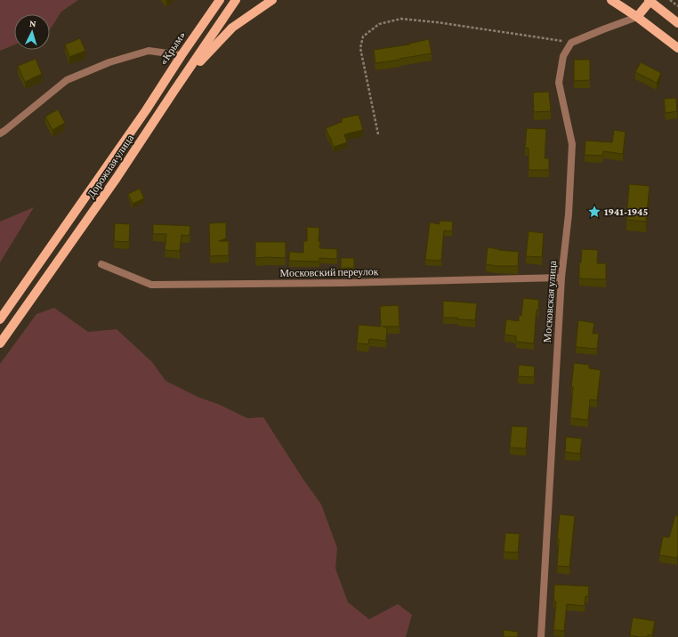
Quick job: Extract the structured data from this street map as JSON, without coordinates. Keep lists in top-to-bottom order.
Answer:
{
  "streets": {
    "main road": ["«Крым»", "Дорожная улица"],
    "street": ["Московский переулок", "Московская улица"]
  },
  "crossings": [
    ["«Крым»", "Дорожная улица"],
    ["Московский переулок", "Московская улица"]
  ],
  "places": {
    "place": ["1941-1945"]
  },
  "north": "top"
}
